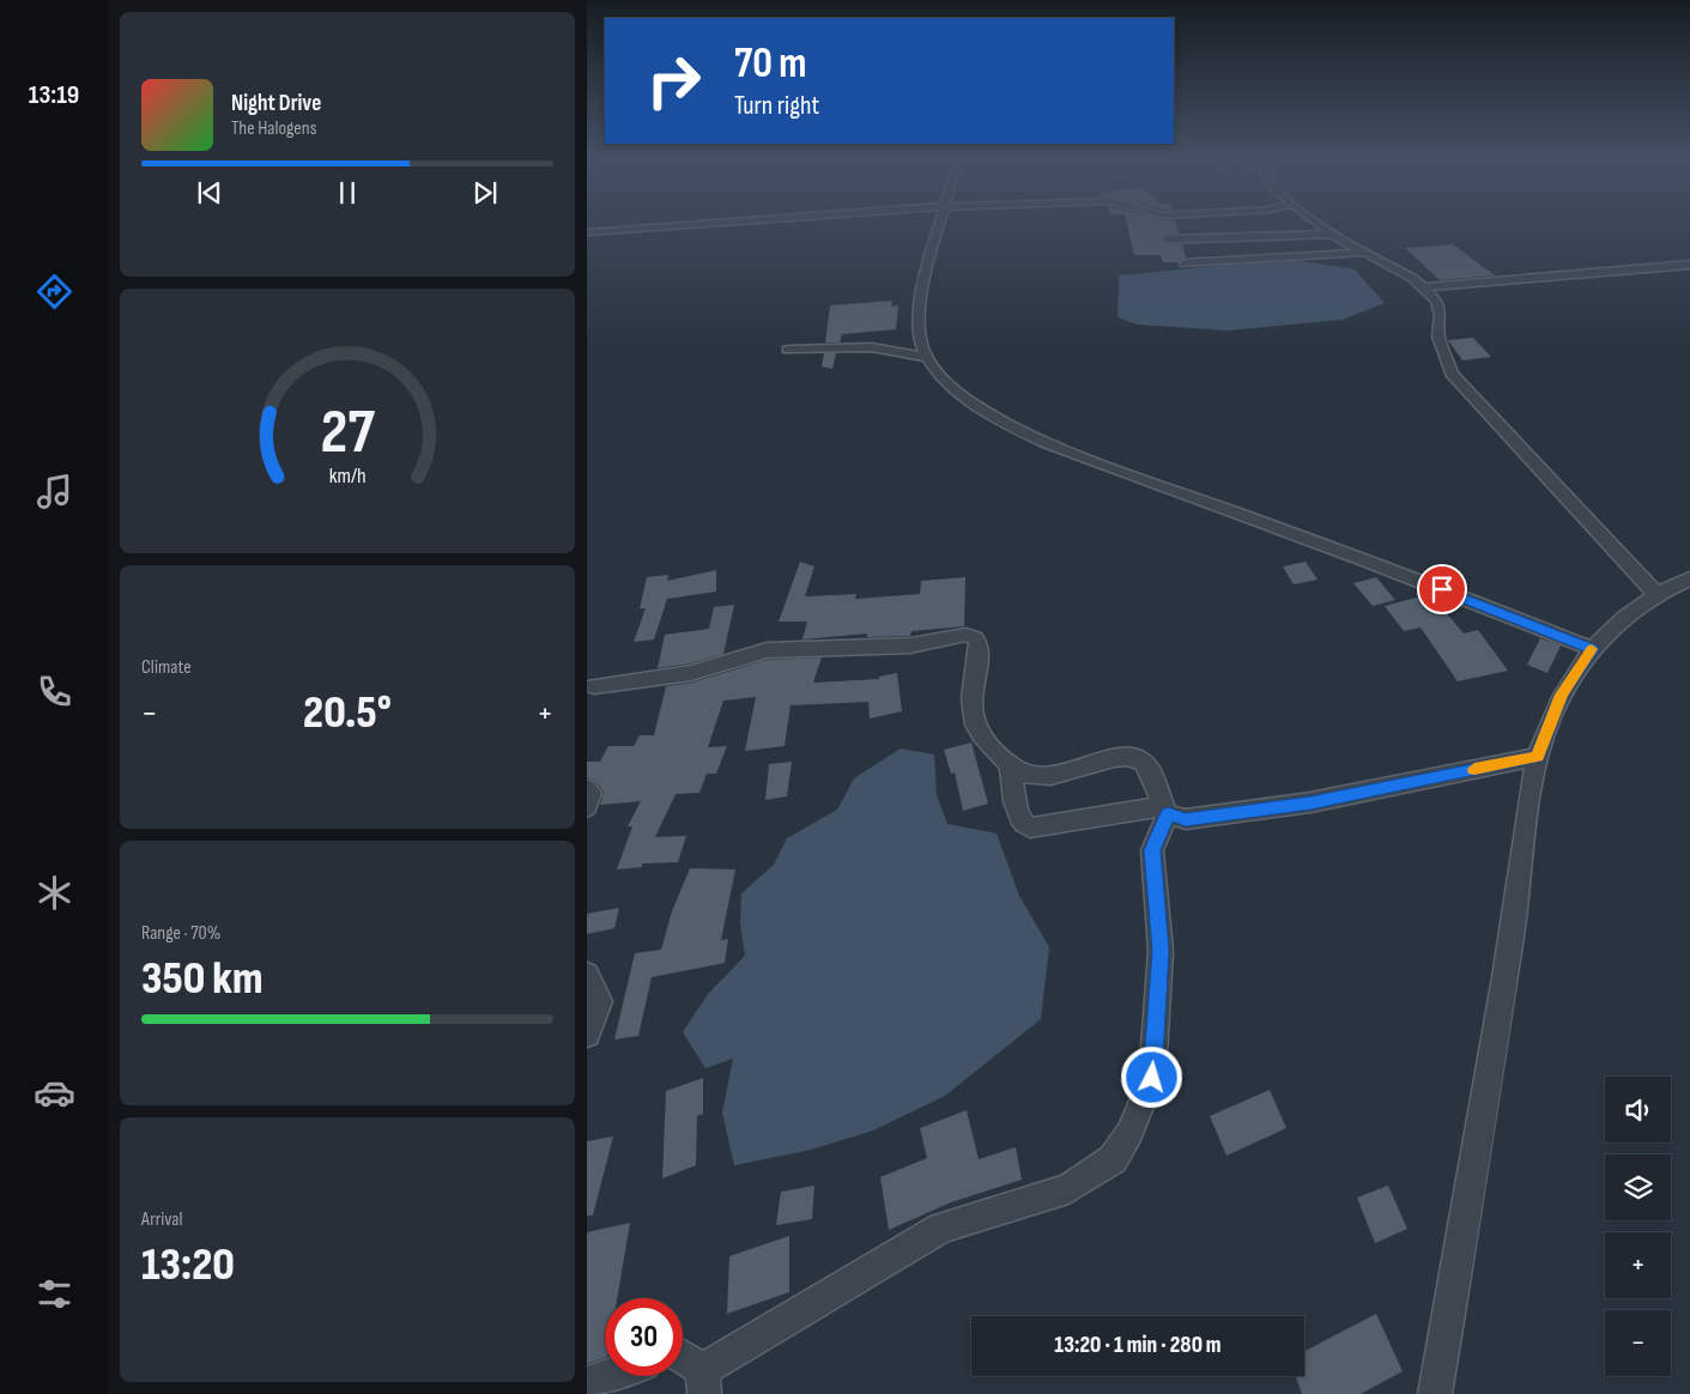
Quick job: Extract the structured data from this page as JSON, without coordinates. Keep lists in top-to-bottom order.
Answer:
{
  "page": {
    "tabs": "13:19",
    "turn": ["70 m", "Turn right"],
    "song": ["Night Drive", "The Halogens"],
    "tile": [
      "Climate",
      ["Range · 70%", "350 km"],
      ["Arrival", "13:20"]
    ],
    "heat": ["−", "20.5°", "+"],
    "map_buttons": ["+", "−"],
    "limit": "30",
    "trip": "13:20 · 1 min · 280 m",
    "gauge": ["27", "km/h"]
  }
}
